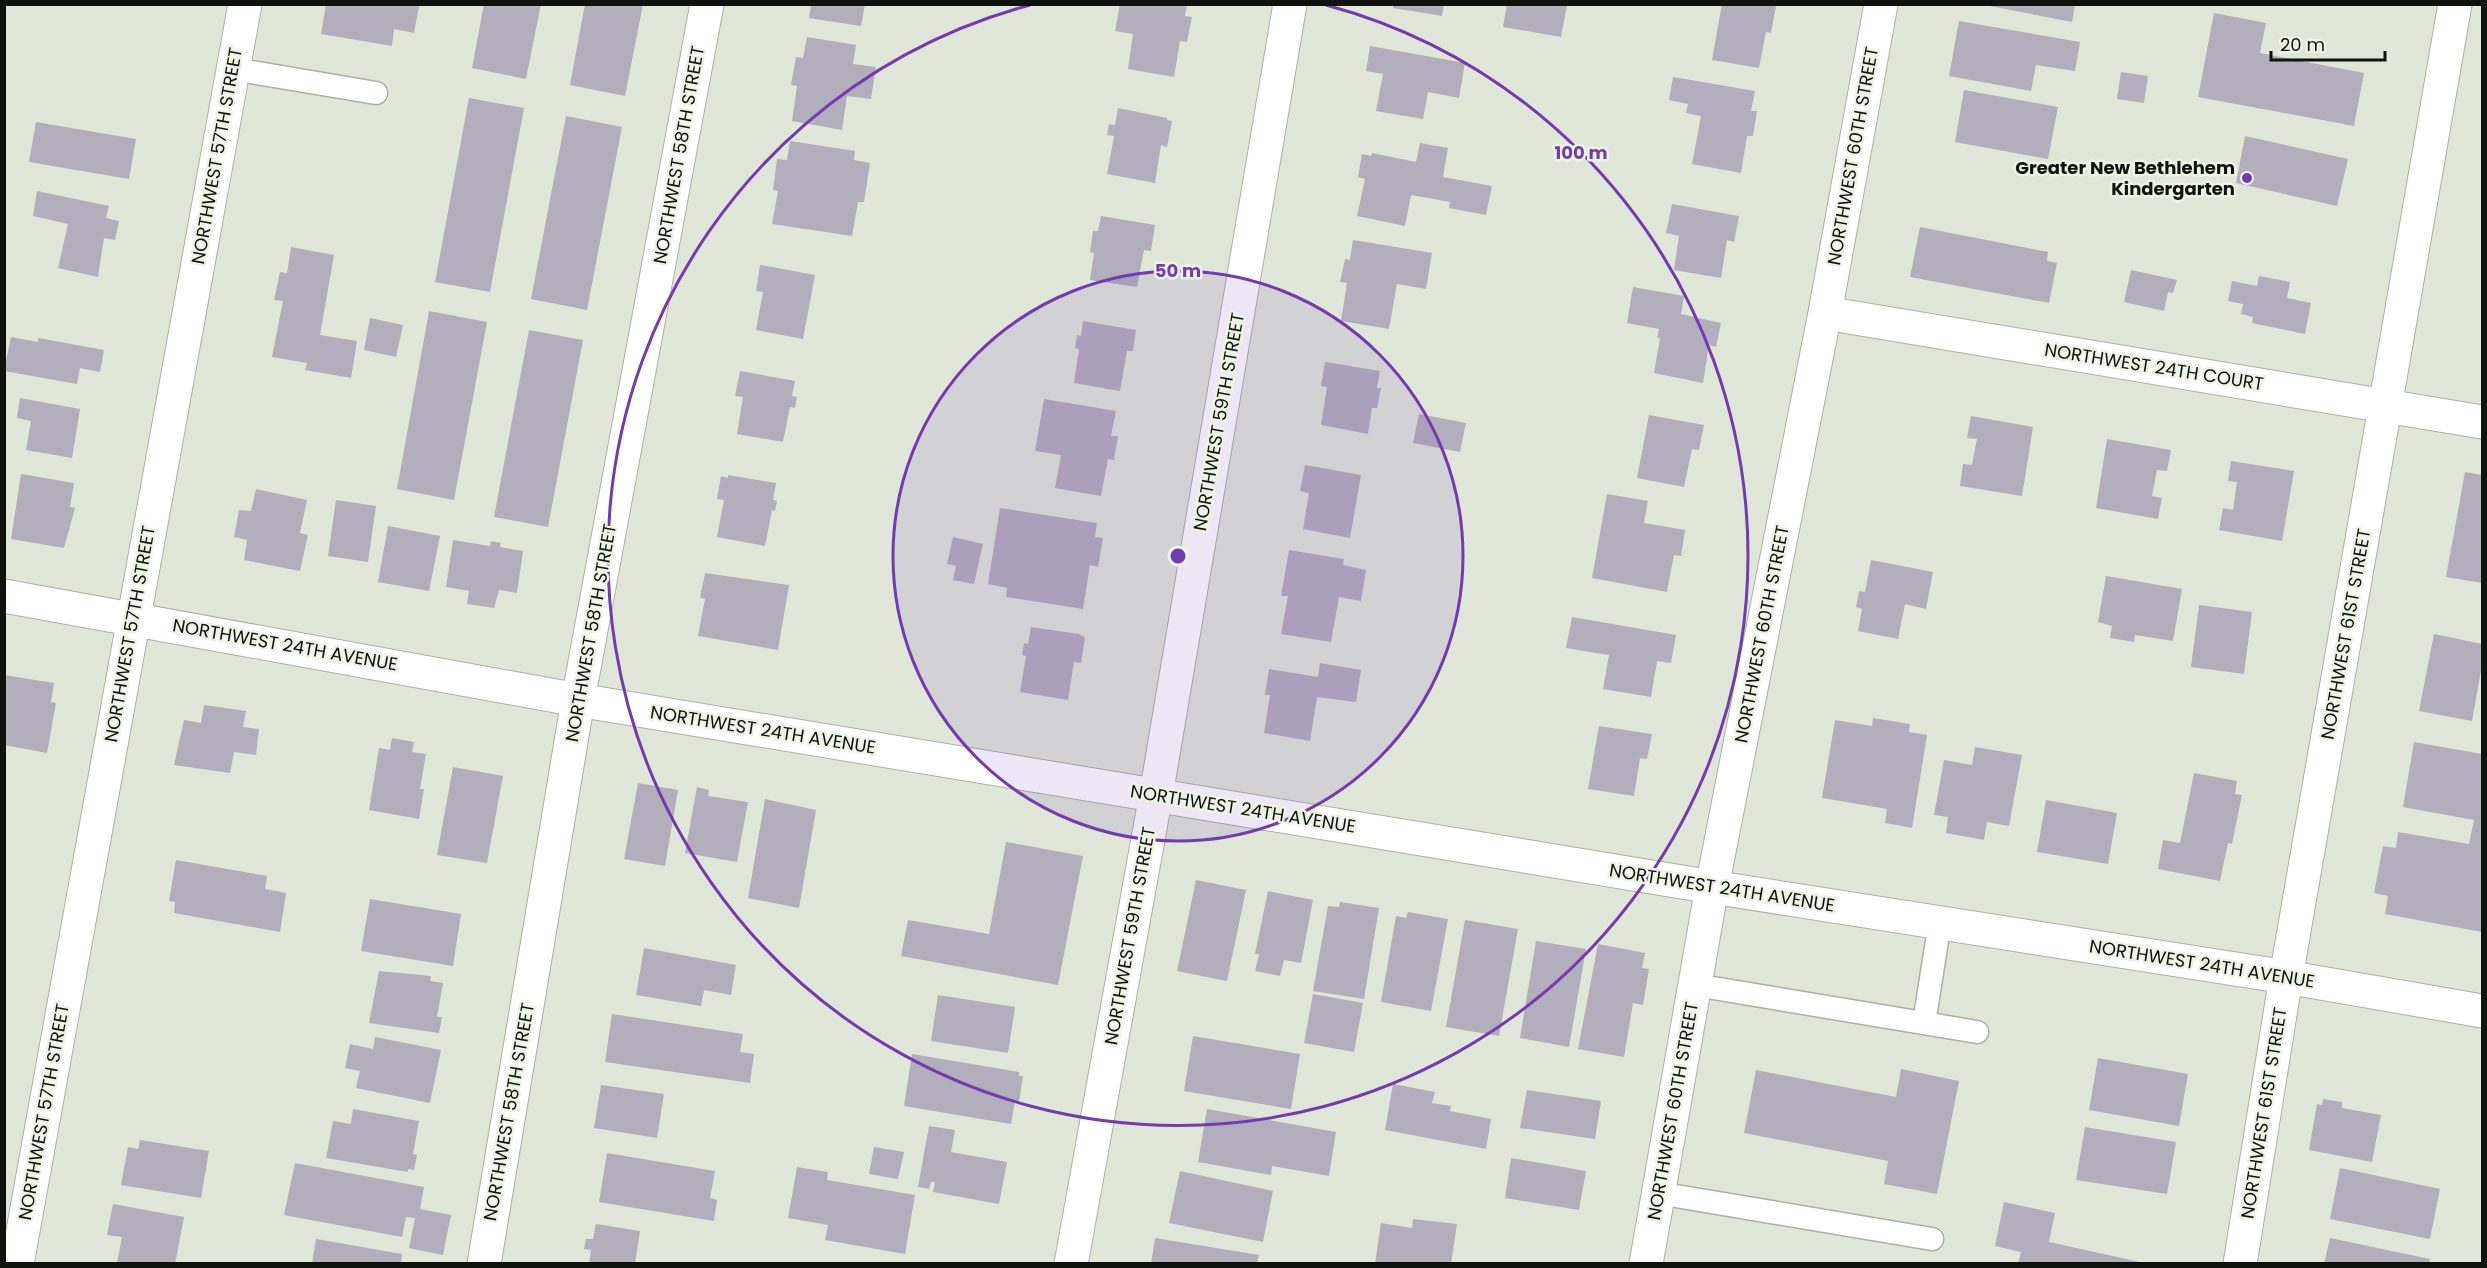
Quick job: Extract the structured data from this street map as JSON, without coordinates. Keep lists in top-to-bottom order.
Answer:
{
  "streets": {
    "street": [
      "NORTHWEST 58TH STREET",
      "NORTHWEST 57TH STREET",
      "NORTHWEST 60TH STREET",
      "NORTHWEST 24TH COURT",
      "NORTHWEST 59TH STREET",
      "NORTHWEST 61ST STREET",
      "NORTHWEST 24TH AVENUE"
    ]
  },
  "crossings": [
    ["NORTHWEST 58TH STREET", "NORTHWEST 24TH AVENUE"],
    ["NORTHWEST 57TH STREET", "NORTHWEST 24TH AVENUE"],
    ["NORTHWEST 60TH STREET", "NORTHWEST 24TH COURT"],
    ["NORTHWEST 60TH STREET", "NORTHWEST 24TH AVENUE"],
    ["NORTHWEST 24TH COURT", "NORTHWEST 61ST STREET"],
    ["NORTHWEST 59TH STREET", "NORTHWEST 24TH AVENUE"],
    ["NORTHWEST 61ST STREET", "NORTHWEST 24TH AVENUE"]
  ],
  "places": ["Greater New Bethlehem Kindergarten"],
  "scale_bar": "20 m",
  "rings": ["100 m", "50 m"]
}
